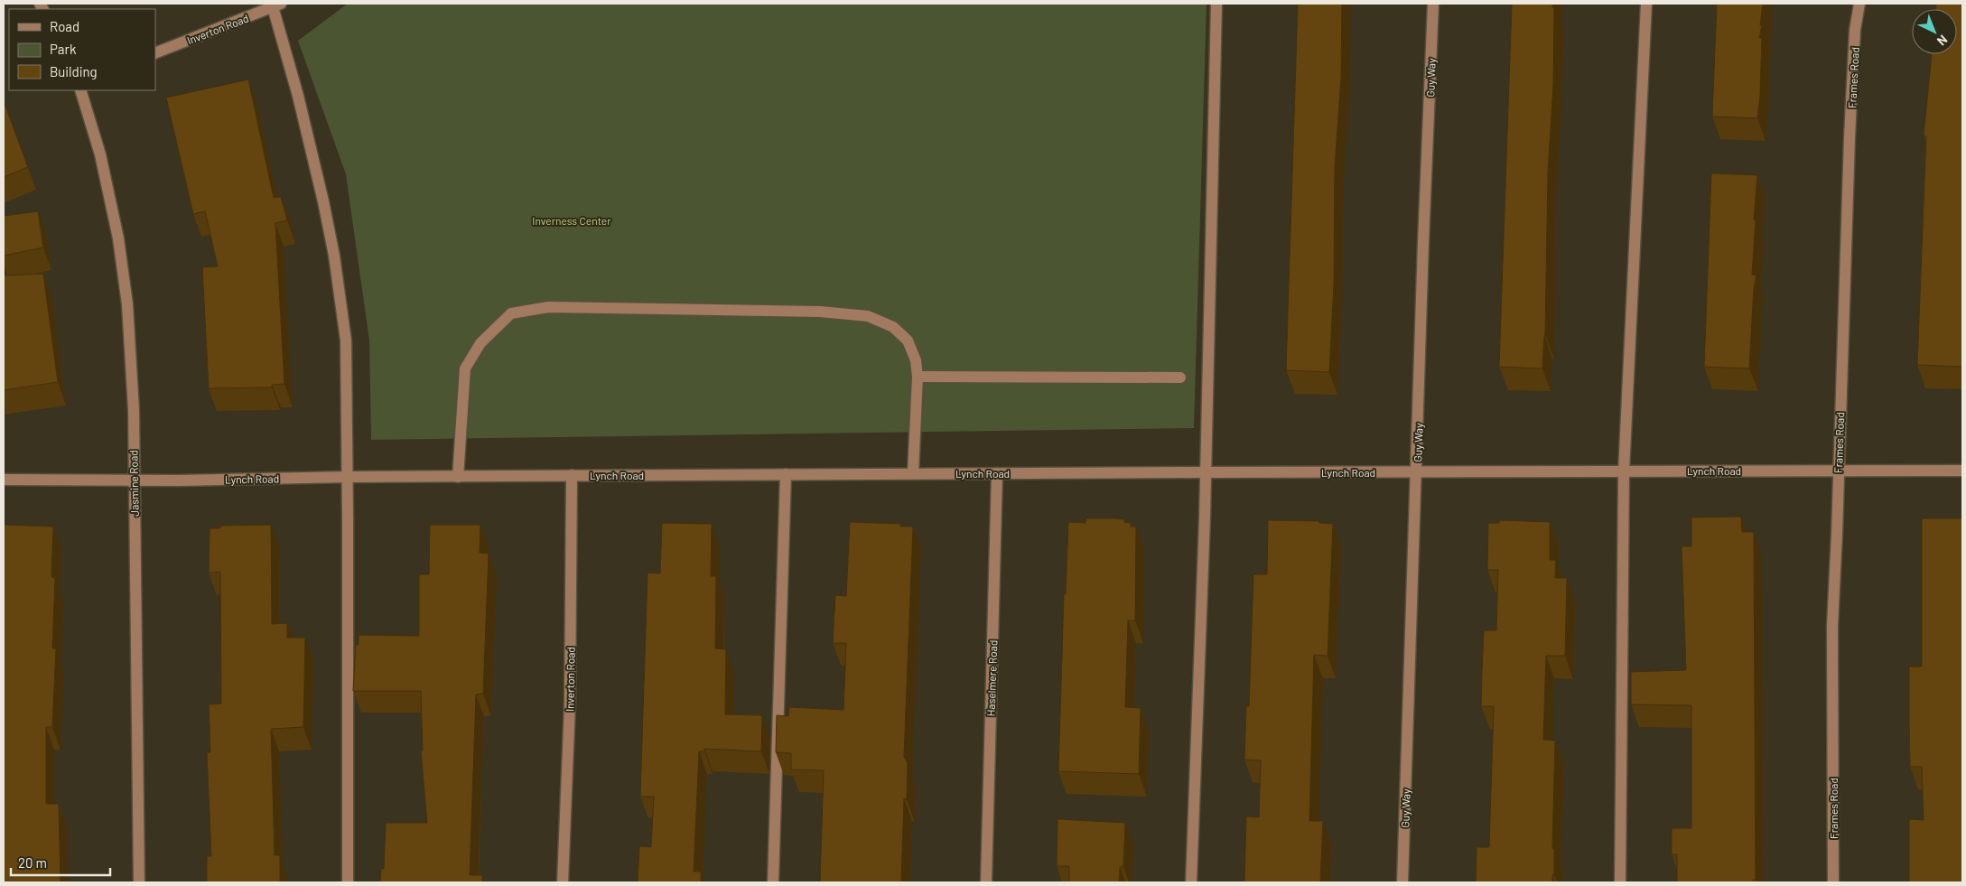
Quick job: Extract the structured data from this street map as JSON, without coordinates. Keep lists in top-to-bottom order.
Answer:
{
  "streets": {
    "street": [
      "Inverton Road",
      "Guy Way",
      "Frames Road",
      "Lynch Road",
      "Jasmine Road",
      "Haselmere Road"
    ]
  },
  "crossings": [
    ["Inverton Road", "Lynch Road"],
    ["Guy Way", "Lynch Road"],
    ["Frames Road", "Lynch Road"],
    ["Lynch Road", "Jasmine Road"],
    ["Lynch Road", "Haselmere Road"]
  ],
  "parks": ["Inverness Center"],
  "legend": ["Road", "Park", "Building"],
  "scale_bar": "20 m",
  "north": "bottom right"
}
